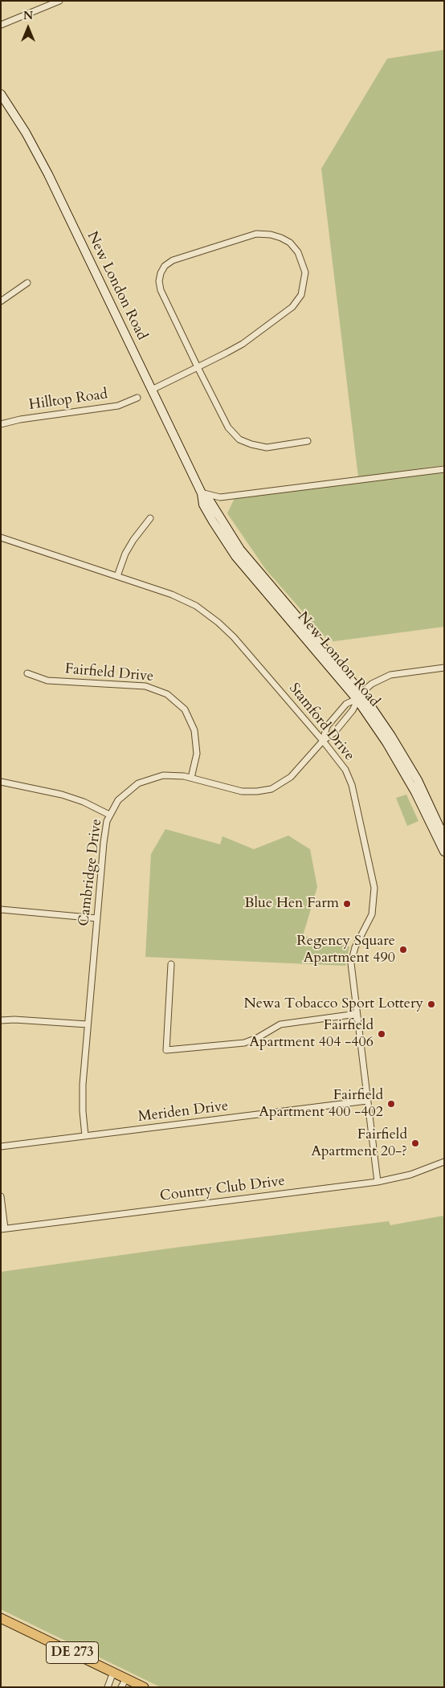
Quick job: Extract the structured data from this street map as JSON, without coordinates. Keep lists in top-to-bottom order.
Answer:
{
  "streets": {
    "main road": ["New London Road", "DE 273"],
    "street": [
      "Hilltop Road",
      "Fairfield Drive",
      "Stamford Drive",
      "Cambridge Drive",
      "Meriden Drive",
      "Country Club Drive"
    ]
  },
  "crossings": [
    ["New London Road", "Cambridge Drive"],
    ["Fairfield Drive", "Cambridge Drive"],
    ["Stamford Drive", "Cambridge Drive"],
    ["Stamford Drive", "Meriden Drive"],
    ["Stamford Drive", "Country Club Drive"],
    ["Cambridge Drive", "Meriden Drive"]
  ],
  "places": [
    "Blue Hen Farm",
    "Regency Square Apartment 490",
    "Newa Tobacco Sport Lottery",
    "Fairfield Apartment 404 -406",
    "Fairfield Apartment 400 -402",
    "Fairfield Apartment 20-?"
  ],
  "north": "top"
}
